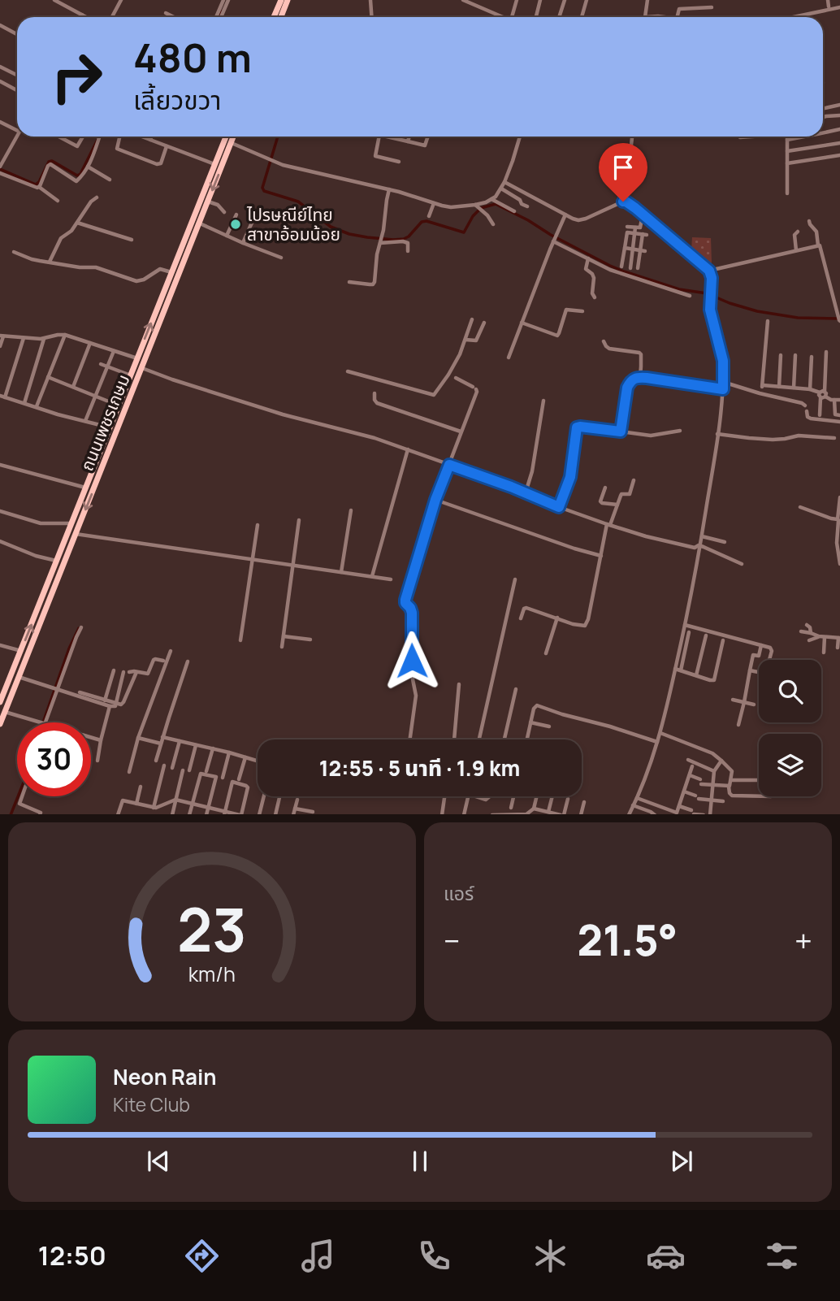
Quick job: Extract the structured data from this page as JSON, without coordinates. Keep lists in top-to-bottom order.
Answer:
{
  "streets": {
    "main road": ["ถนนเพชรเกษม"]
  },
  "places": ["ไปรษณีย์ไทย สาขาอ้อมน้อย"],
  "page": {
    "turn": ["480 m", "เลี้ยวขวา"],
    "limit": "30",
    "trip": "12:55 · 5 นาที · 1.9 km",
    "tile": "แอร์",
    "heat": ["−", "21.5°", "+"],
    "song": ["Neon Rain", "Kite Club"],
    "tabs": "12:50",
    "gauge": ["23", "km/h"]
  }
}
